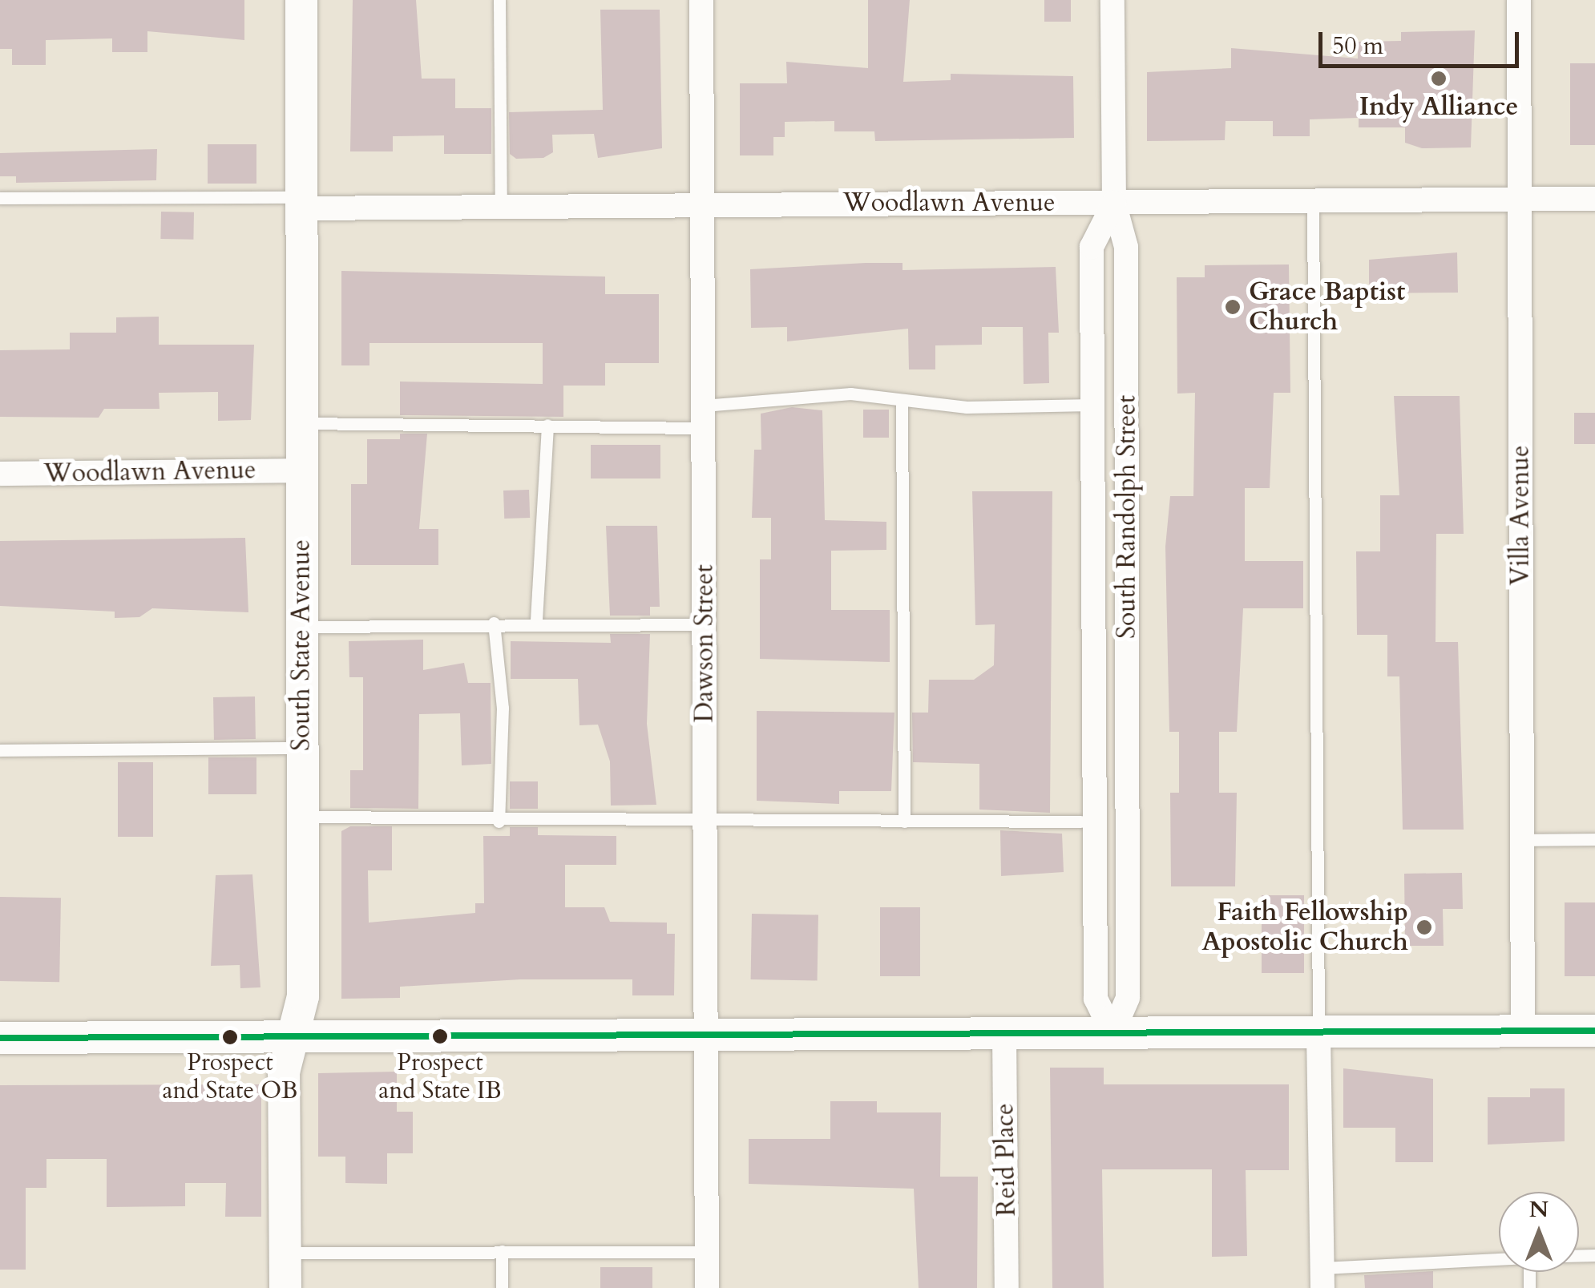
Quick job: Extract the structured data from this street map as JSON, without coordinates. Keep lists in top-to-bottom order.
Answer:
{
  "streets": {
    "main road": ["South State Avenue"],
    "street": [
      "Woodlawn Avenue",
      "Villa Avenue",
      "South Randolph Street",
      "Dawson Street",
      "Reid Place"
    ]
  },
  "crossings": [
    ["Woodlawn Avenue", "Villa Avenue"],
    ["Woodlawn Avenue", "South Randolph Street"],
    ["Woodlawn Avenue", "Dawson Street"],
    ["Woodlawn Avenue", "South State Avenue"]
  ],
  "places": [
    "Indy Alliance",
    "Grace Baptist Church",
    "Faith Fellowship Apostolic Church",
    "Prospect and State IB",
    "Prospect and State OB"
  ],
  "scale_bar": "50 m",
  "north": "top"
}
